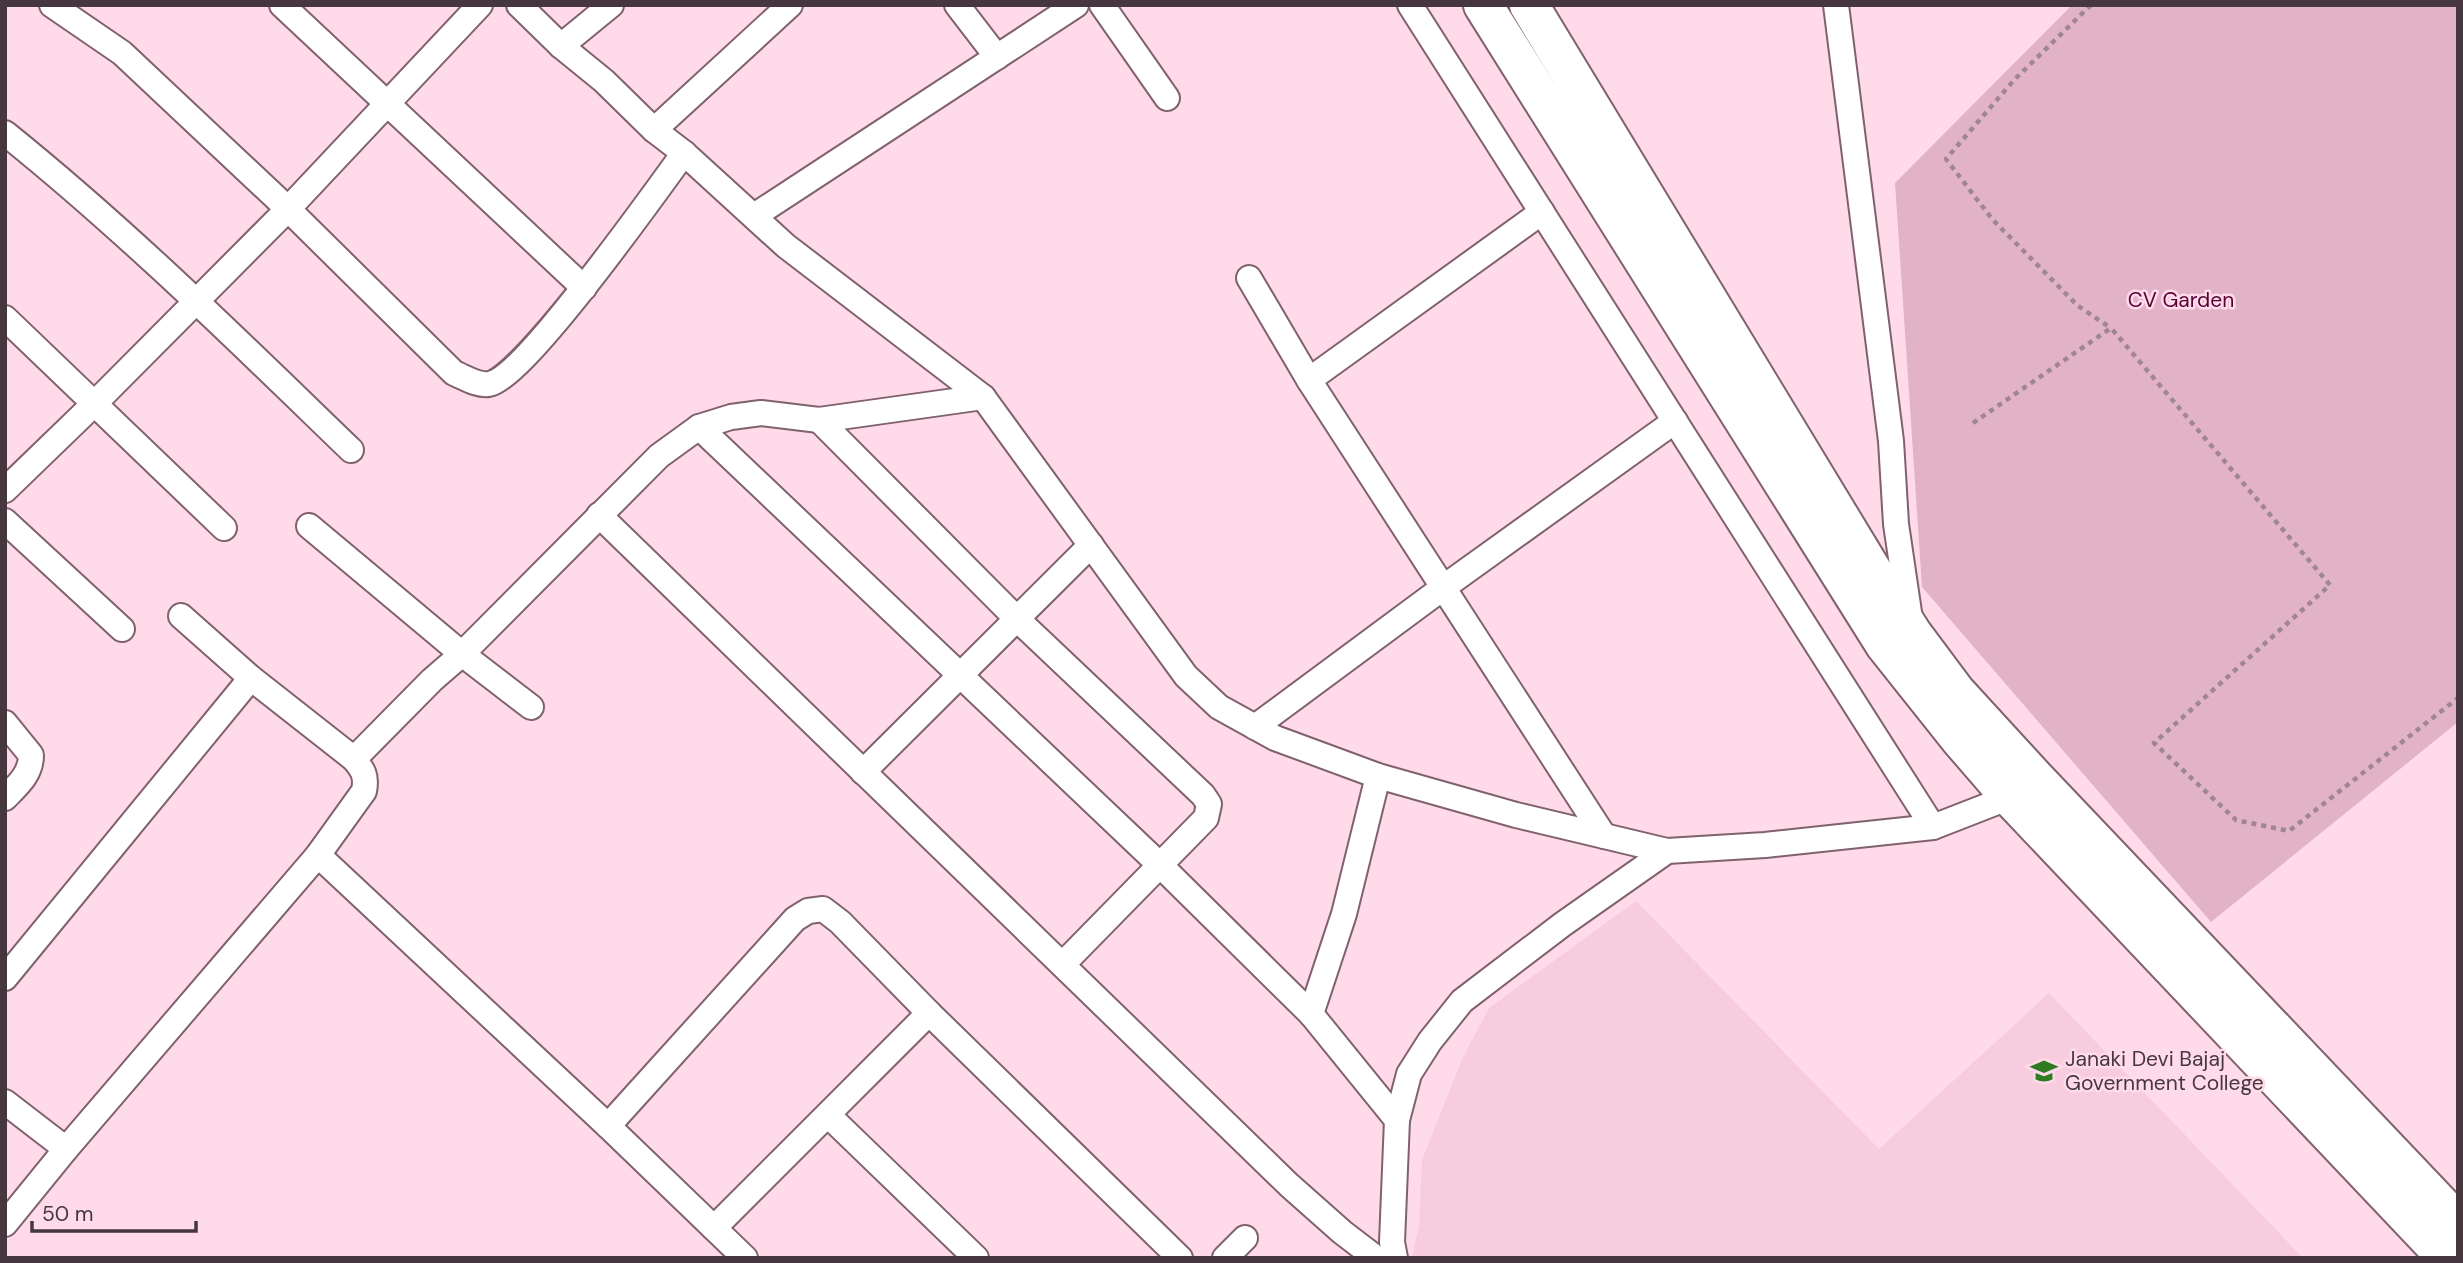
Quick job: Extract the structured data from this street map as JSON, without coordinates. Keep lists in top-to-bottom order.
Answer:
{
  "parks": ["CV Garden"],
  "places": {
    "school or university": ["Janaki Devi Bajaj Government College"]
  },
  "scale_bar": "50 m"
}
